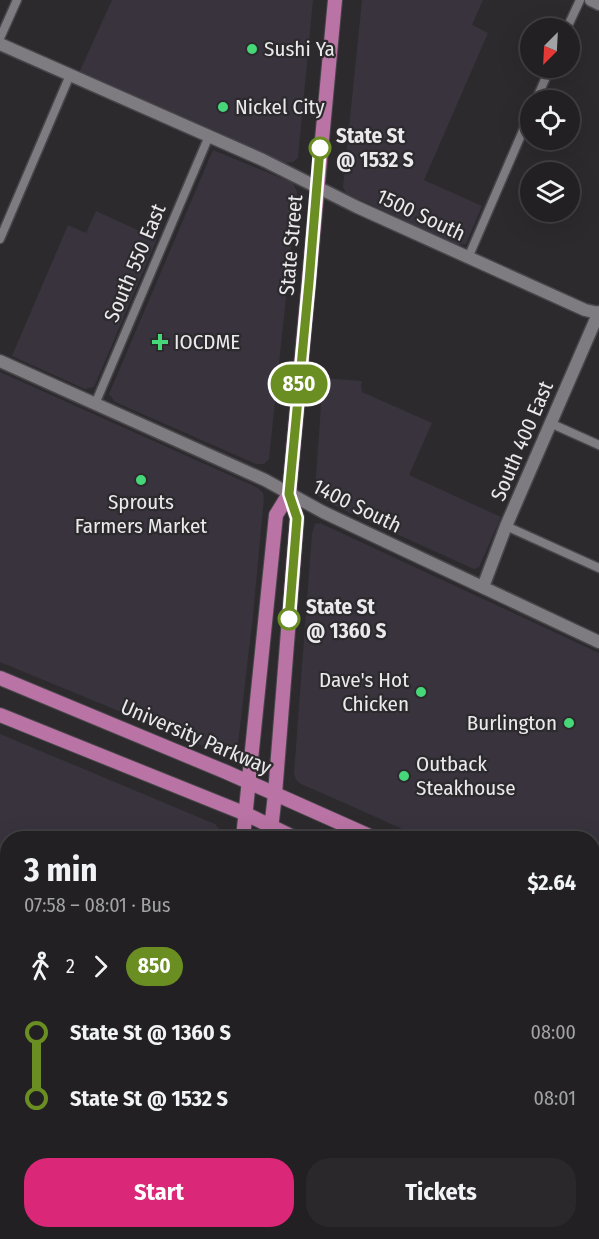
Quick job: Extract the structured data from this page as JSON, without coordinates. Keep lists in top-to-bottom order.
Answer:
{
  "streets": {
    "main road": ["State Street", "University Parkway"],
    "street": [
      "1500 South",
      "South 550 East",
      "South 400 East",
      "1400 South"
    ]
  },
  "crossings": [
    ["1500 South", "State Street"],
    ["1500 South", "South 550 East"],
    ["1500 South", "South 400 East"],
    ["State Street", "1400 South"],
    ["State Street", "University Parkway"],
    ["South 550 East", "1400 South"],
    ["South 400 East", "1400 South"]
  ],
  "places": {
    "other": [
      "Sushi Ya",
      "Nickel City",
      "State St @ 1532 S",
      "Sprouts Farmers Market",
      "State St @ 1360 S",
      "Dave's Hot Chicken",
      "Burlington",
      "Outback Steakhouse"
    ],
    "health": ["IOCDME"]
  },
  "lines": ["bus line 850"],
  "north": "bottom left",
  "page": {
    "on_map": "850",
    "heading": ["3 min", "07:58 – 08:01 · Bus", "$2.64"],
    "legs": ["2", "850"],
    "list": [
      {
        "name": "State St @ 1360 S",
        "value": "08:00"
      },
      {
        "name": "State St @ 1532 S",
        "value": "08:01"
      }
    ],
    "buttons": ["Start", "Tickets"]
  }
}
